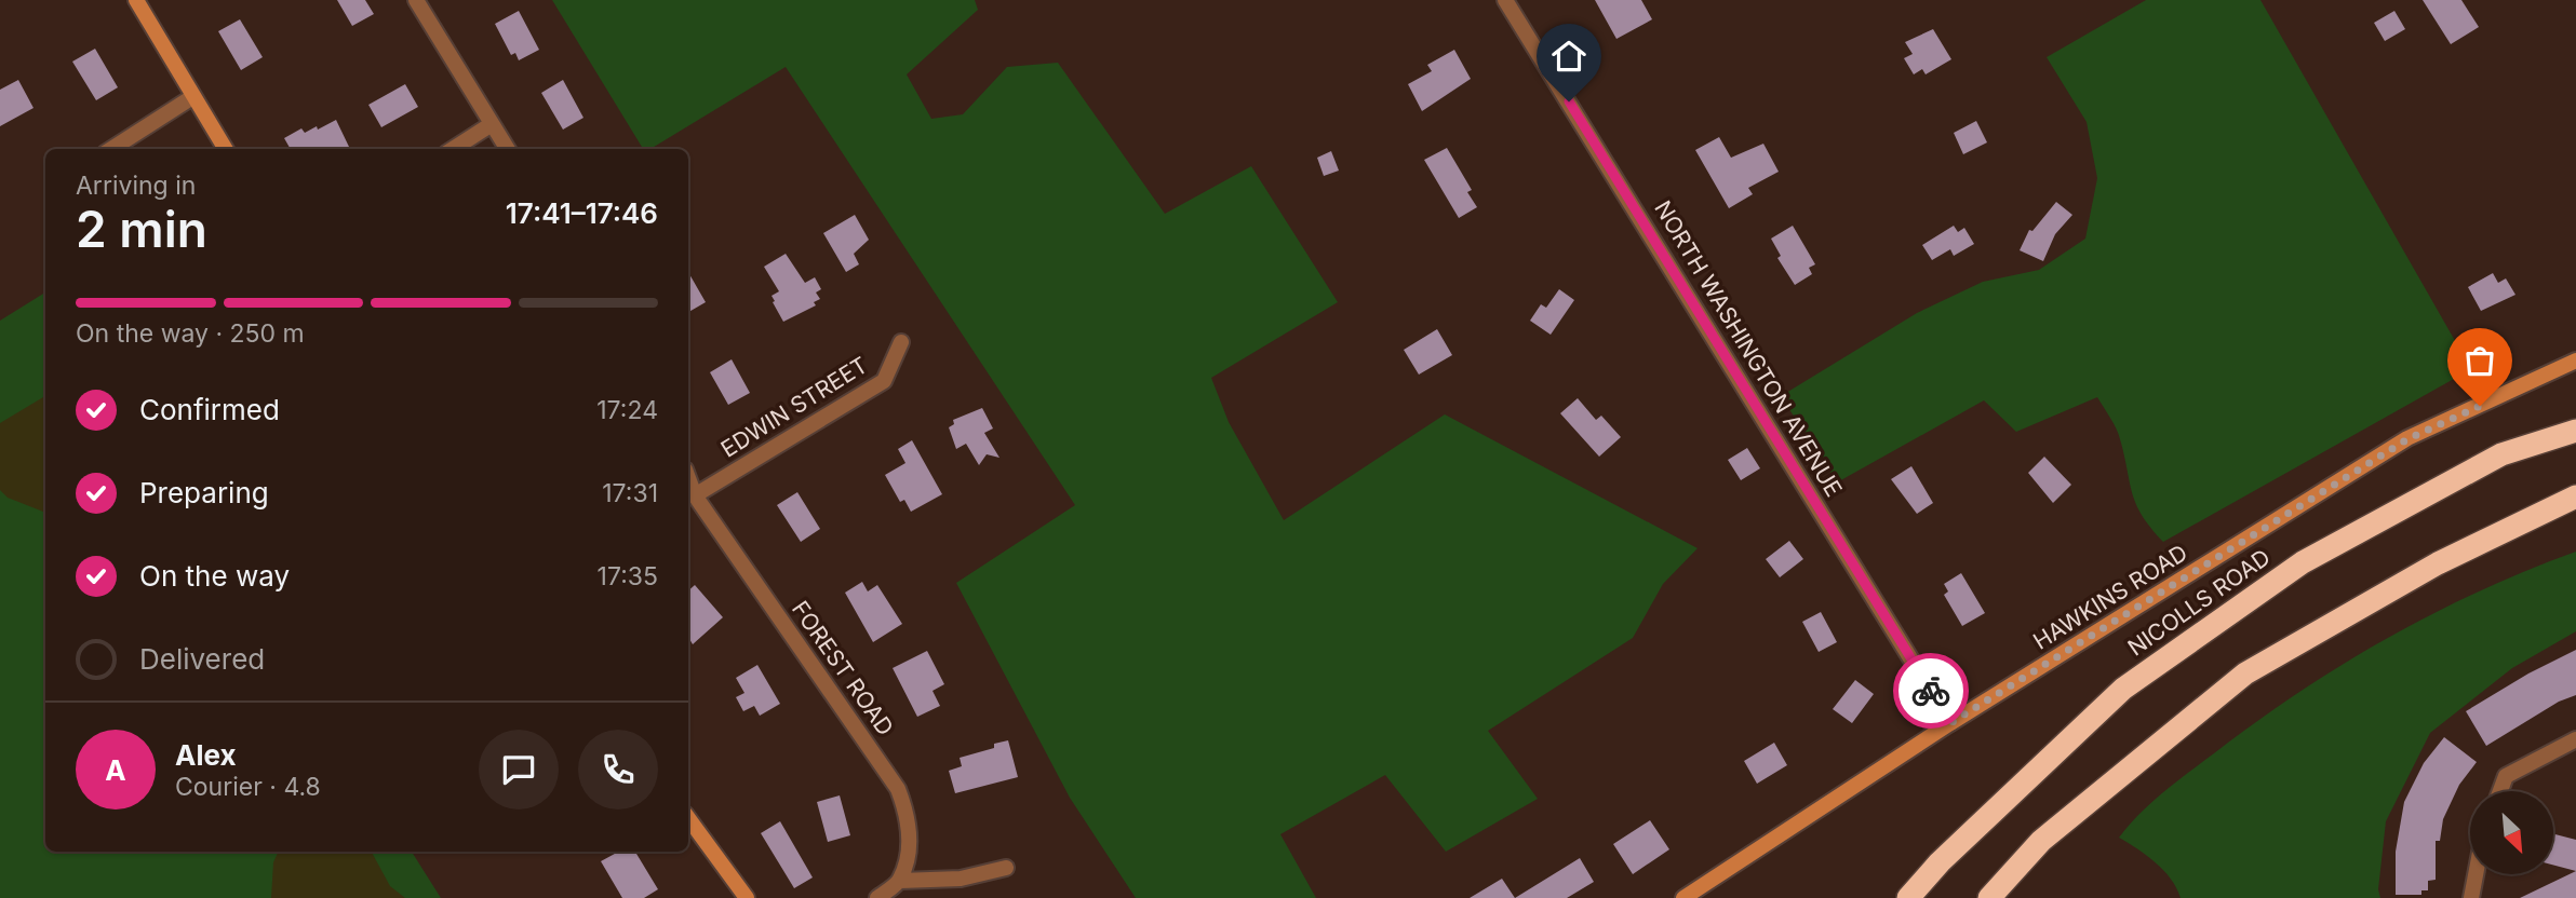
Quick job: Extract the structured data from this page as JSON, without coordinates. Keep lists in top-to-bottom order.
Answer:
{
  "streets": {
    "highway": ["NICOLLS ROAD"],
    "street": [
      "NORTH WASHINGTON AVENUE",
      "EDWIN STREET",
      "HAWKINS ROAD",
      "FOREST ROAD"
    ]
  },
  "crossings": [
    ["NORTH WASHINGTON AVENUE", "HAWKINS ROAD"],
    ["EDWIN STREET", "FOREST ROAD"]
  ],
  "north": "bottom right",
  "page": {
    "heading": ["2 min", "Arriving in", "17:41–17:46"],
    "panel": ["Alex", "Courier · 4.8"],
    "bar": "On the way · 250 m",
    "list": [
      ["Confirmed", "17:24"],
      ["Preparing", "17:31"],
      ["On the way", "17:35"],
      "Delivered"
    ],
    "round": "A"
  }
}
